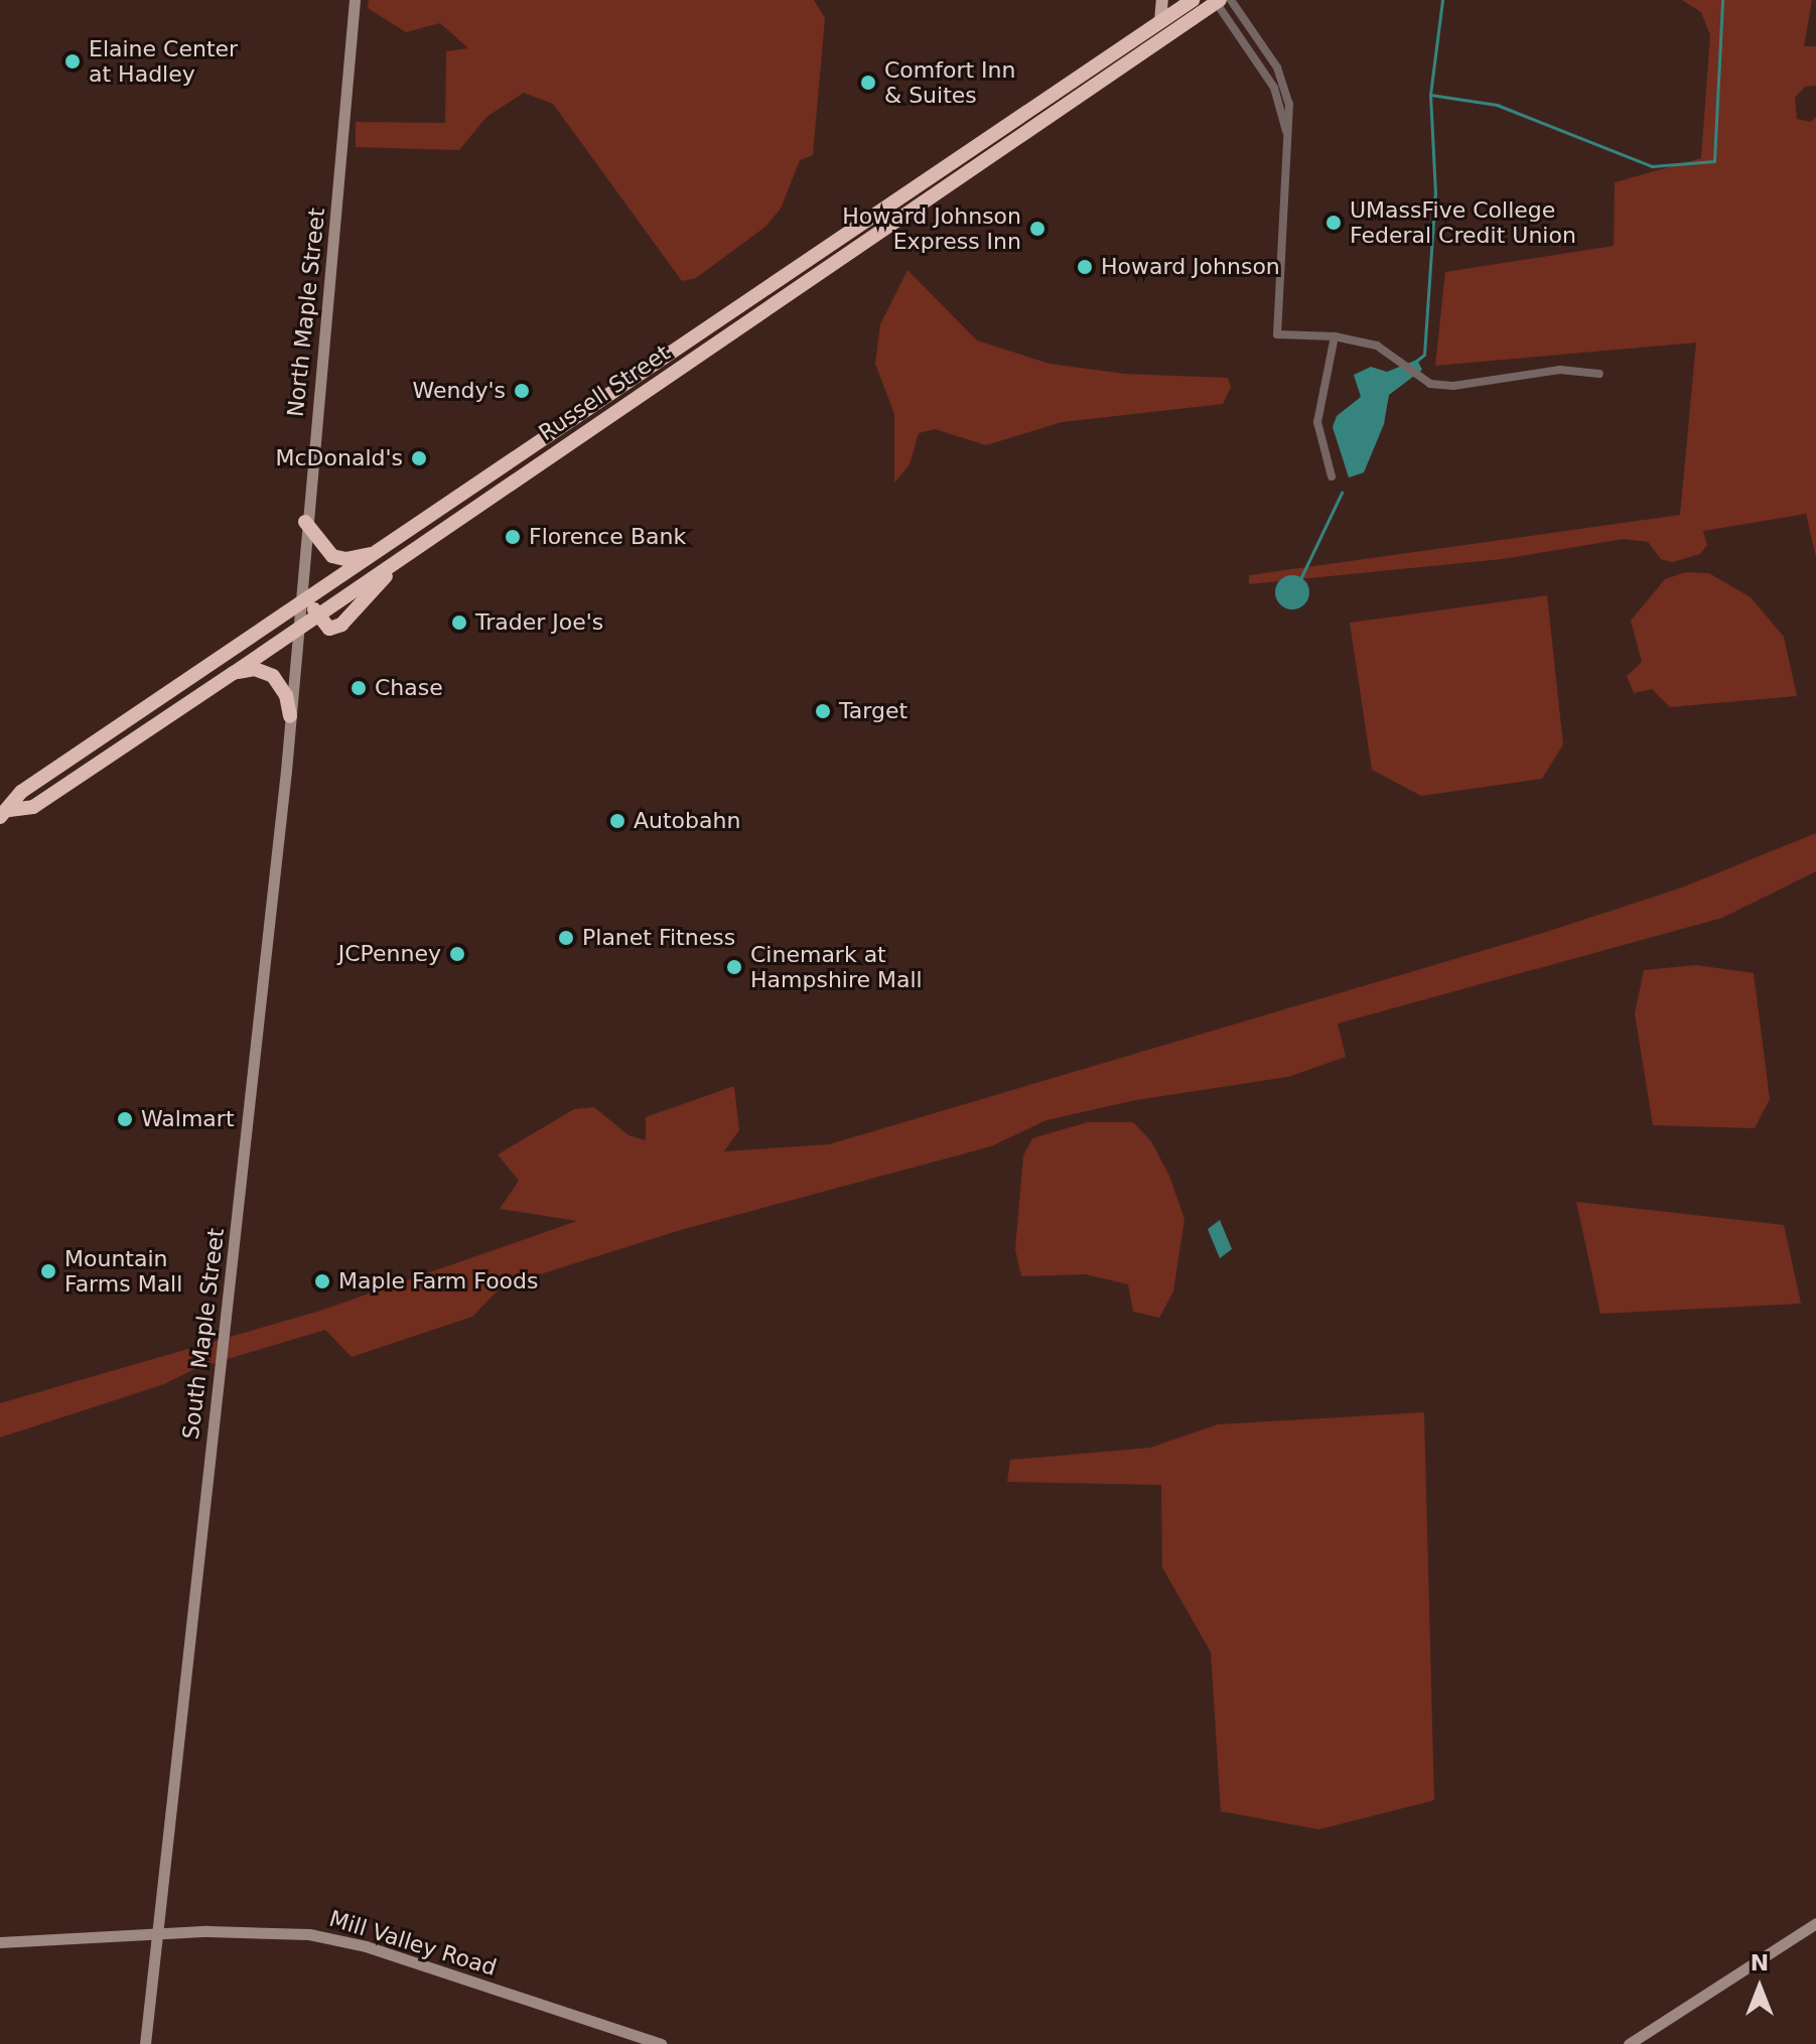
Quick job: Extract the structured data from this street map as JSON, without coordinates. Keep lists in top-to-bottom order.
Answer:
{
  "streets": {
    "highway": ["Russell Street"],
    "main road": ["North Maple Street", "South Maple Street", "Mill Valley Road"]
  },
  "crossings": [
    ["North Maple Street", "Russell Street"],
    ["North Maple Street", "South Maple Street"],
    ["Russell Street", "South Maple Street"],
    ["South Maple Street", "Mill Valley Road"]
  ],
  "places": [
    "Elaine Center at Hadley",
    "Comfort Inn & Suites",
    "UMassFive College Federal Credit Union",
    "Howard Johnson Express Inn",
    "Howard Johnson",
    "Wendy's",
    "McDonald's",
    "Florence Bank",
    "Trader Joe's",
    "Chase",
    "Target",
    "Autobahn",
    "Planet Fitness",
    "JCPenney",
    "Cinemark at Hampshire Mall",
    "Walmart",
    "Mountain Farms Mall",
    "Maple Farm Foods"
  ],
  "north": "top"
}
